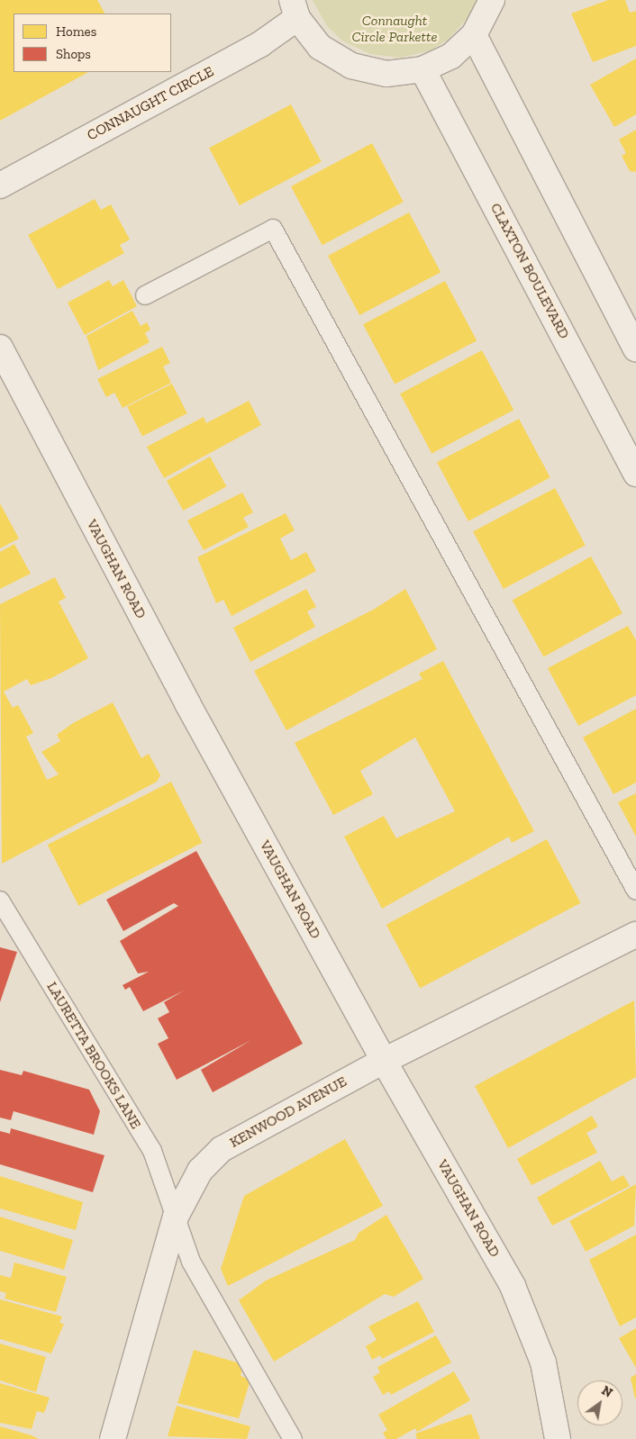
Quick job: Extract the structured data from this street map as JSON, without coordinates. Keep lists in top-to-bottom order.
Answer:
{
  "streets": {
    "street": [
      "CONNAUGHT CIRCLE",
      "CLAXTON BOULEVARD",
      "VAUGHAN ROAD",
      "KENWOOD AVENUE"
    ],
    "lane": ["LAURETTA BROOKS LANE"]
  },
  "crossings": [
    ["CONNAUGHT CIRCLE", "CLAXTON BOULEVARD"],
    ["VAUGHAN ROAD", "KENWOOD AVENUE"],
    ["LAURETTA BROOKS LANE", "KENWOOD AVENUE"]
  ],
  "parks": ["Connaught Circle Parkette"],
  "legend": ["Homes", "Shops"],
  "north": "top right"
}
